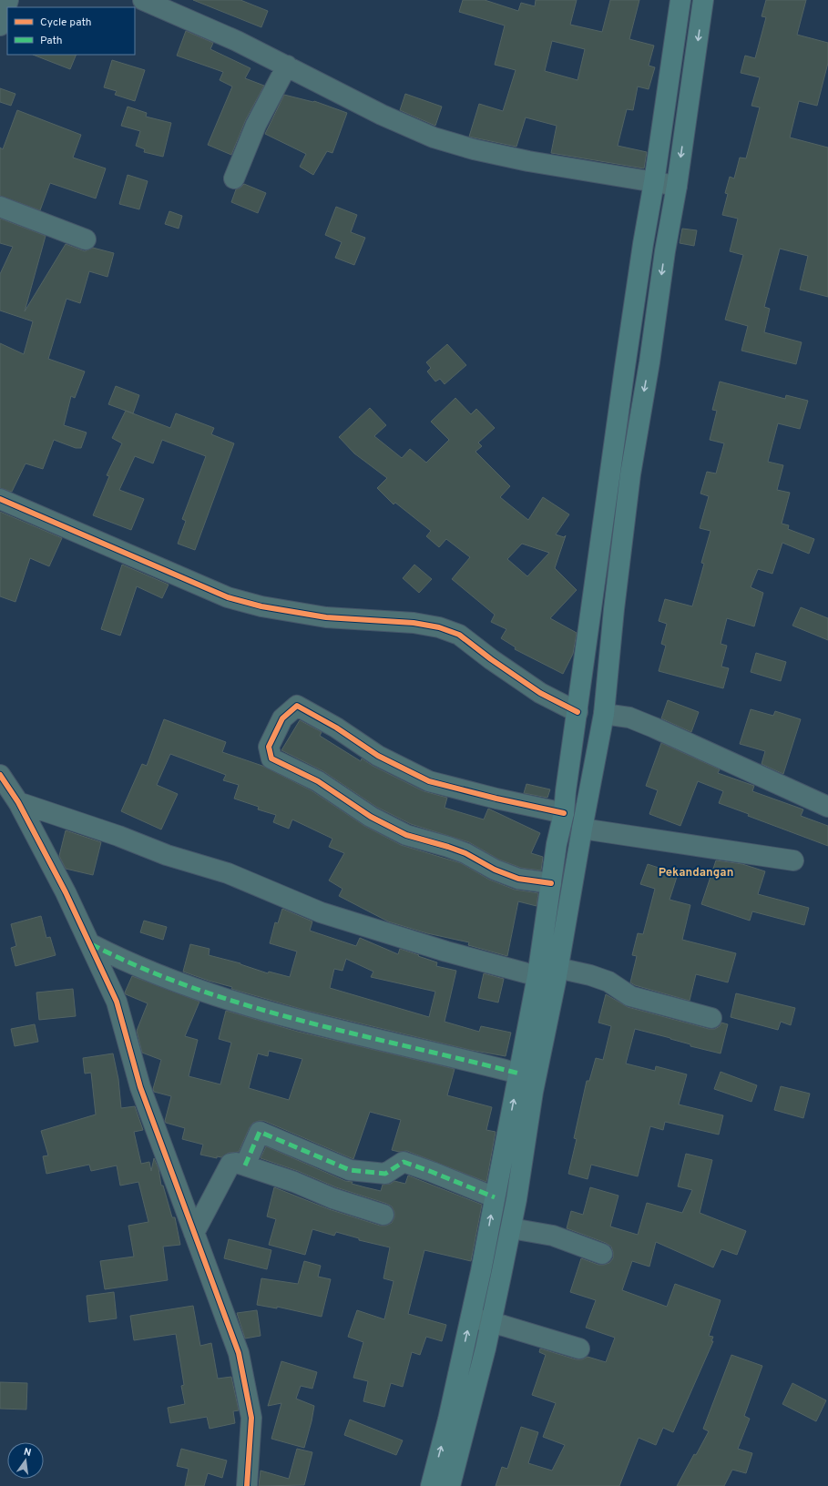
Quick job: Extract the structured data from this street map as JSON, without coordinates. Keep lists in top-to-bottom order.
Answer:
{
  "districts": ["Pekandangan"],
  "legend": ["Cycle path", "Path"],
  "north": "top"
}
